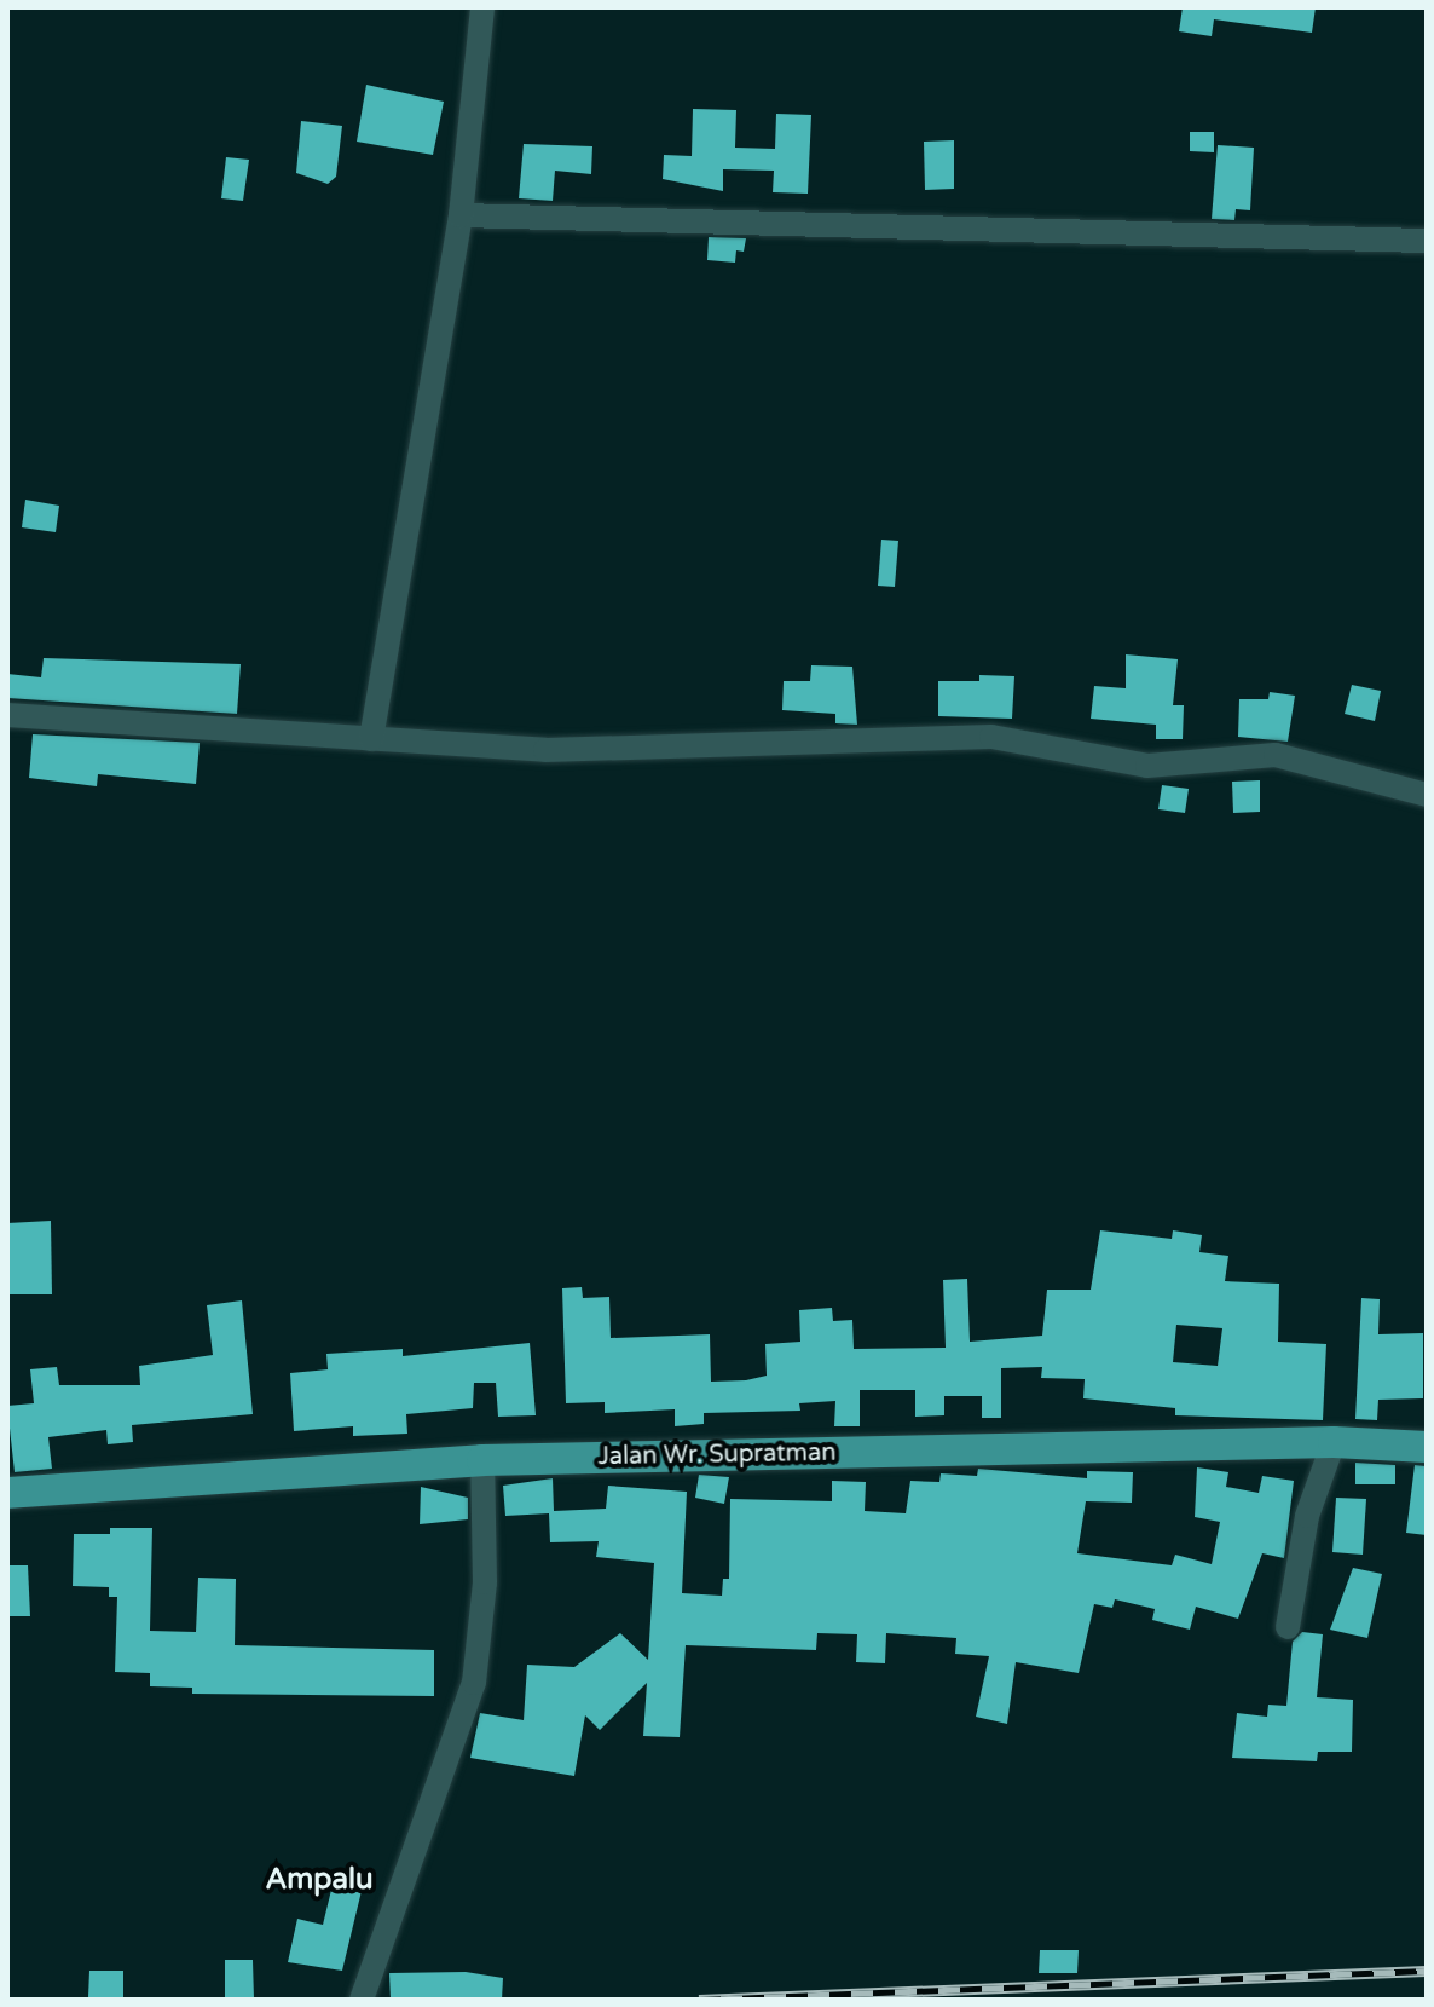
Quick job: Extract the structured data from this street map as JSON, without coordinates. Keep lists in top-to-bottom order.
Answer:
{
  "streets": {
    "main road": ["Jalan Wr. Supratman"]
  },
  "districts": ["Ampalu"]
}
